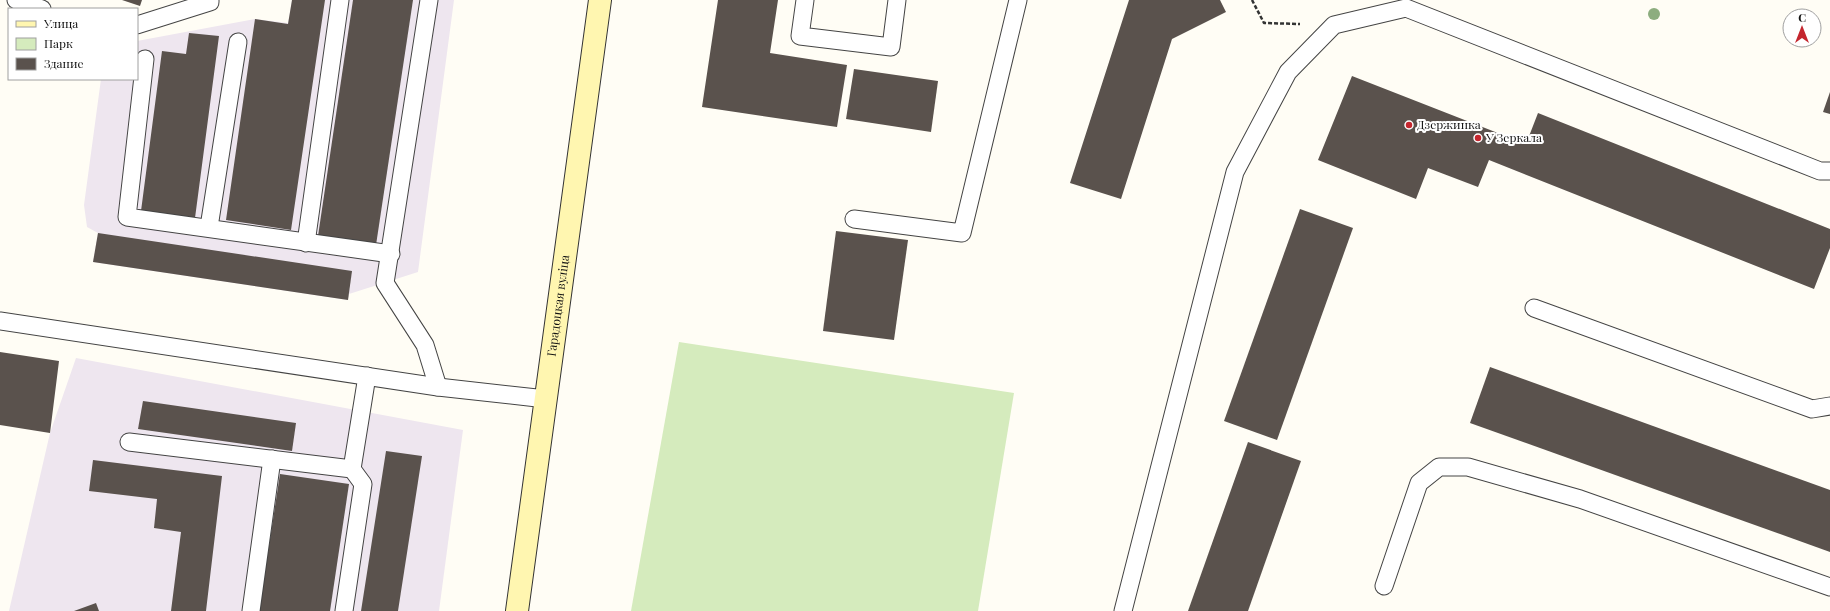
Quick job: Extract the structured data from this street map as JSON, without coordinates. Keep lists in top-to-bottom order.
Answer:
{
  "streets": {
    "street": ["Гарадоцкая вуліца"]
  },
  "places": ["Дзержинка", "У Зеркала"],
  "legend": ["Улица", "Парк", "Здание"],
  "north": "top"
}
